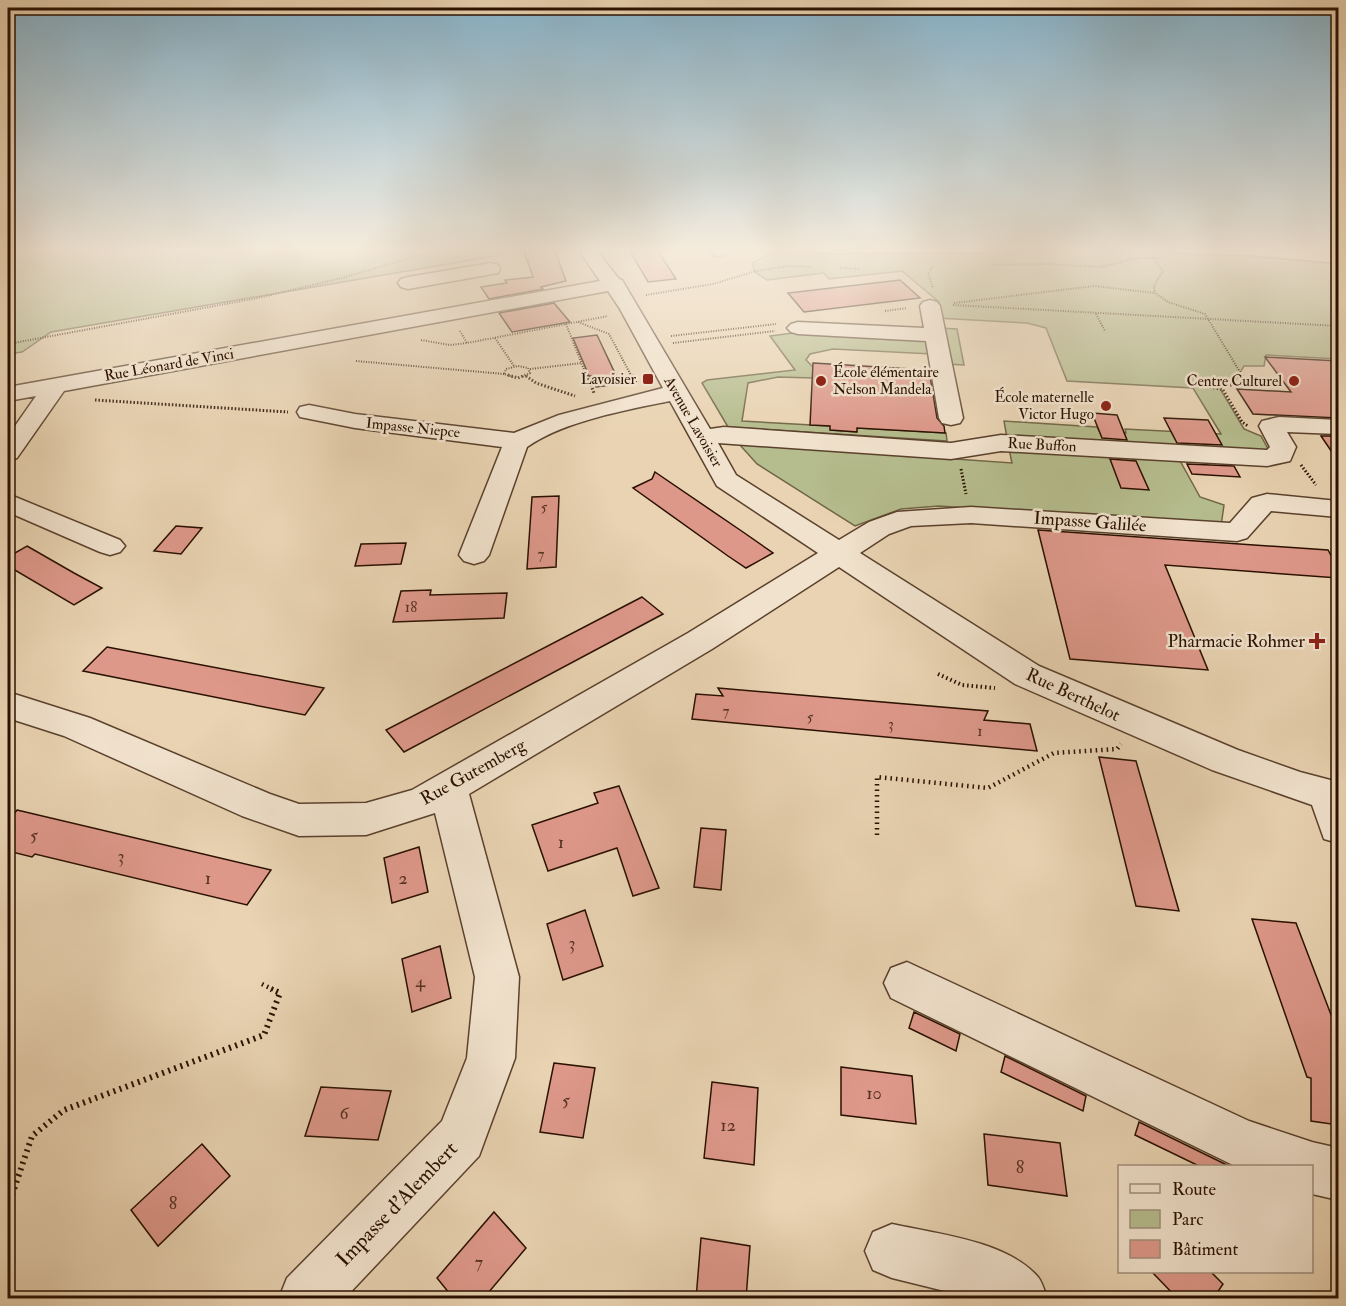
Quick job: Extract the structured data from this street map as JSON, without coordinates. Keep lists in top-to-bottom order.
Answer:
{
  "streets": {
    "street": [
      "Rue Léonard de Vinci",
      "Avenue Lavoisier",
      "Impasse Niepce",
      "Rue Buffon",
      "Impasse Galilée",
      "Rue Berthelot",
      "Rue Gutemberg",
      "Impasse d'Alembert"
    ]
  },
  "crossings": [
    ["Avenue Lavoisier", "Impasse Niepce"],
    ["Avenue Lavoisier", "Rue Buffon"],
    ["Avenue Lavoisier", "Impasse Galilée"],
    ["Avenue Lavoisier", "Rue Berthelot"],
    ["Avenue Lavoisier", "Rue Gutemberg"],
    ["Impasse Galilée", "Rue Berthelot"],
    ["Impasse Galilée", "Rue Gutemberg"],
    ["Rue Berthelot", "Rue Gutemberg"],
    ["Rue Gutemberg", "Impasse d'Alembert"]
  ],
  "places": {
    "transit": ["Lavoisier"],
    "other": ["École élémentaire Nelson Mandela", "Centre Culturel", "École maternelle Victor Hugo"],
    "health": ["Pharmacie Rohmer"]
  },
  "house_numbers": [
    "5",
    "7",
    "18",
    "7",
    "5",
    "3",
    "1",
    "5",
    "1",
    "3",
    "1",
    "2",
    "3",
    "4",
    "10",
    "5",
    "6",
    "12",
    "8",
    "8",
    "7"
  ],
  "legend": ["Route", "Parc", "Bâtiment"]
}
